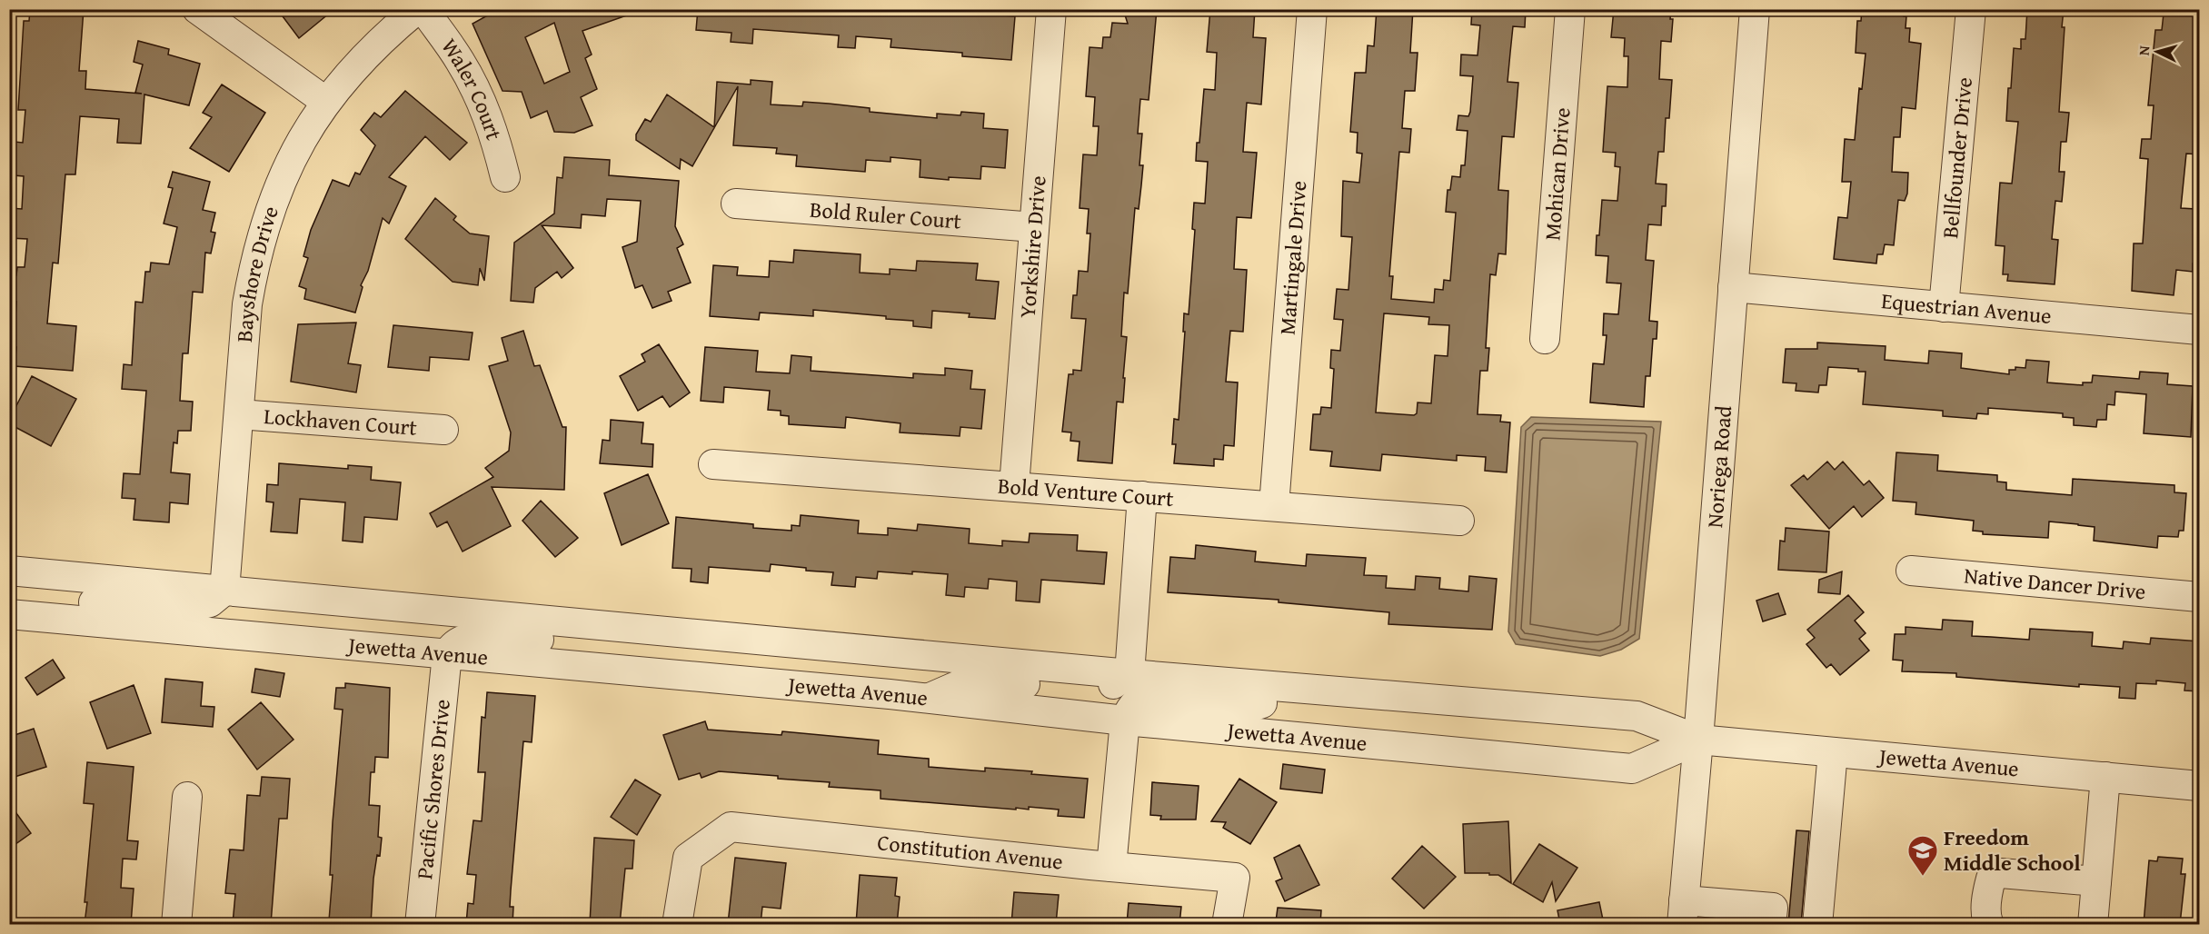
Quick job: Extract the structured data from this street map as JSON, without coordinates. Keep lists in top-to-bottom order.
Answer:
{
  "streets": {
    "street": [
      "Waler Court",
      "Bellfounder Drive",
      "Mohican Drive",
      "Bold Ruler Court",
      "Yorkshire Drive",
      "Martingale Drive",
      "Bayshore Drive",
      "Equestrian Avenue",
      "Lockhaven Court",
      "Noriega Road",
      "Bold Venture Court",
      "Native Dancer Drive",
      "Jewetta Avenue",
      "Pacific Shores Drive",
      "Constitution Avenue"
    ]
  },
  "crossings": [
    ["Bellfounder Drive", "Equestrian Avenue"],
    ["Bold Ruler Court", "Yorkshire Drive"],
    ["Yorkshire Drive", "Bold Venture Court"],
    ["Martingale Drive", "Bold Venture Court"],
    ["Bayshore Drive", "Lockhaven Court"],
    ["Bayshore Drive", "Jewetta Avenue"],
    ["Equestrian Avenue", "Noriega Road"],
    ["Noriega Road", "Jewetta Avenue"],
    ["Jewetta Avenue", "Pacific Shores Drive"]
  ],
  "places": {
    "school or university": ["Freedom Middle School"]
  },
  "north": "left"
}
